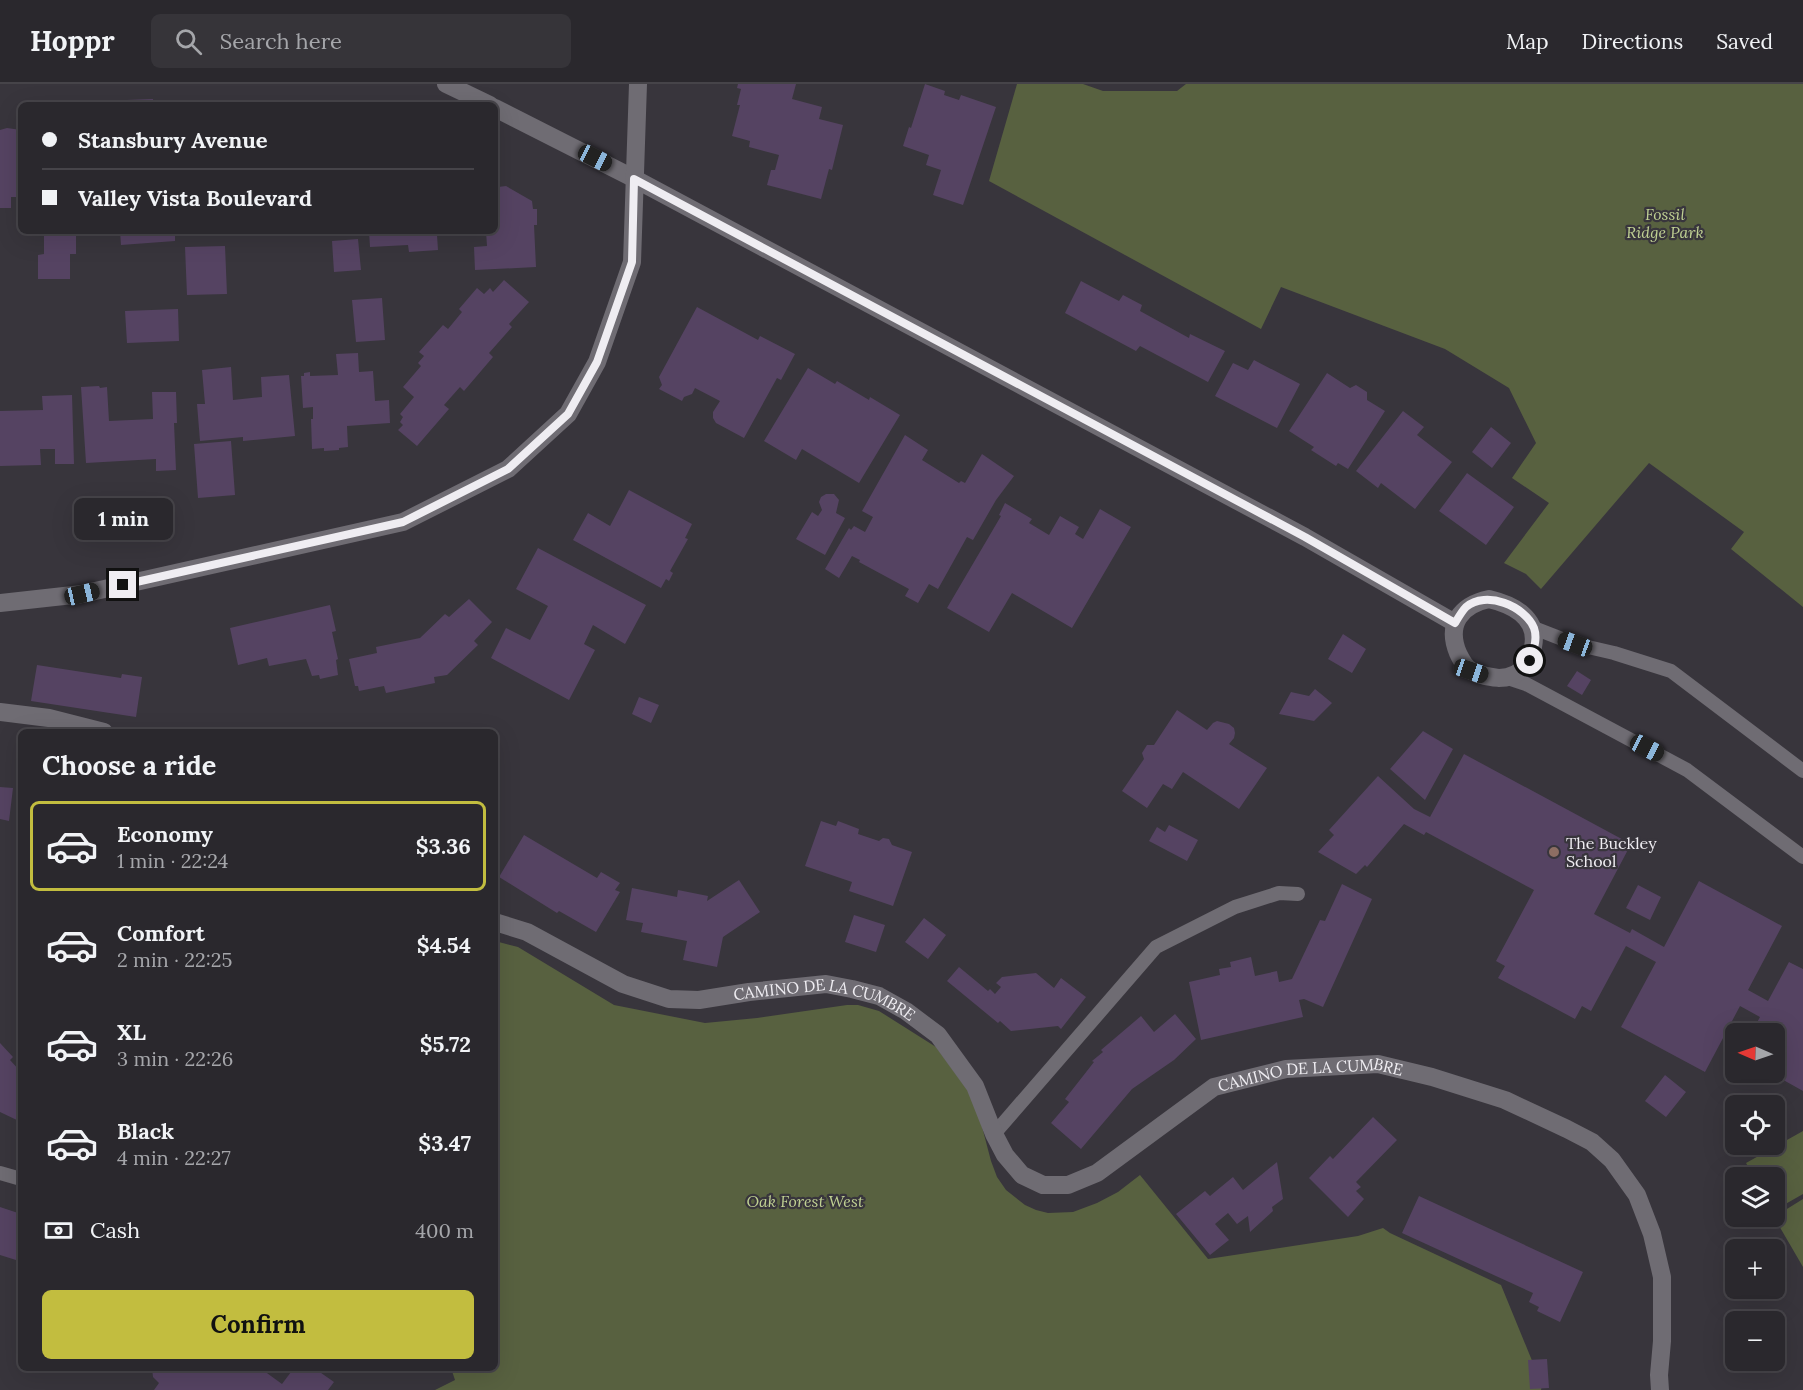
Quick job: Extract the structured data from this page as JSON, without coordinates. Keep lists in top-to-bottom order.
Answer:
{
  "streets": {
    "street": ["CAMINO DE LA CUMBRE"]
  },
  "parks": ["Fossil Ridge Park", "Oak Forest West"],
  "places": ["The Buckley School"],
  "north": "left",
  "page": {
    "header": "Hoppr",
    "search": "Search here",
    "nav": ["Map", "Directions", "Saved"],
    "banner": ["Stansbury Avenue", "Valley Vista Boulevard"],
    "bubble": "1 min",
    "heading": "Choose a ride",
    "list": [
      {
        "name": "Economy",
        "note": "1 min · 22:24",
        "value": "$3.36"
      },
      {
        "name": "Comfort",
        "note": "2 min · 22:25",
        "value": "$4.54"
      },
      {
        "name": "XL",
        "note": "3 min · 22:26",
        "value": "$5.72"
      },
      {
        "name": "Black",
        "note": "4 min · 22:27",
        "value": "$3.47"
      }
    ],
    "map_buttons": ["+", "−"],
    "pay": ["Cash", "400 m"],
    "buttons": "Confirm"
  }
}
